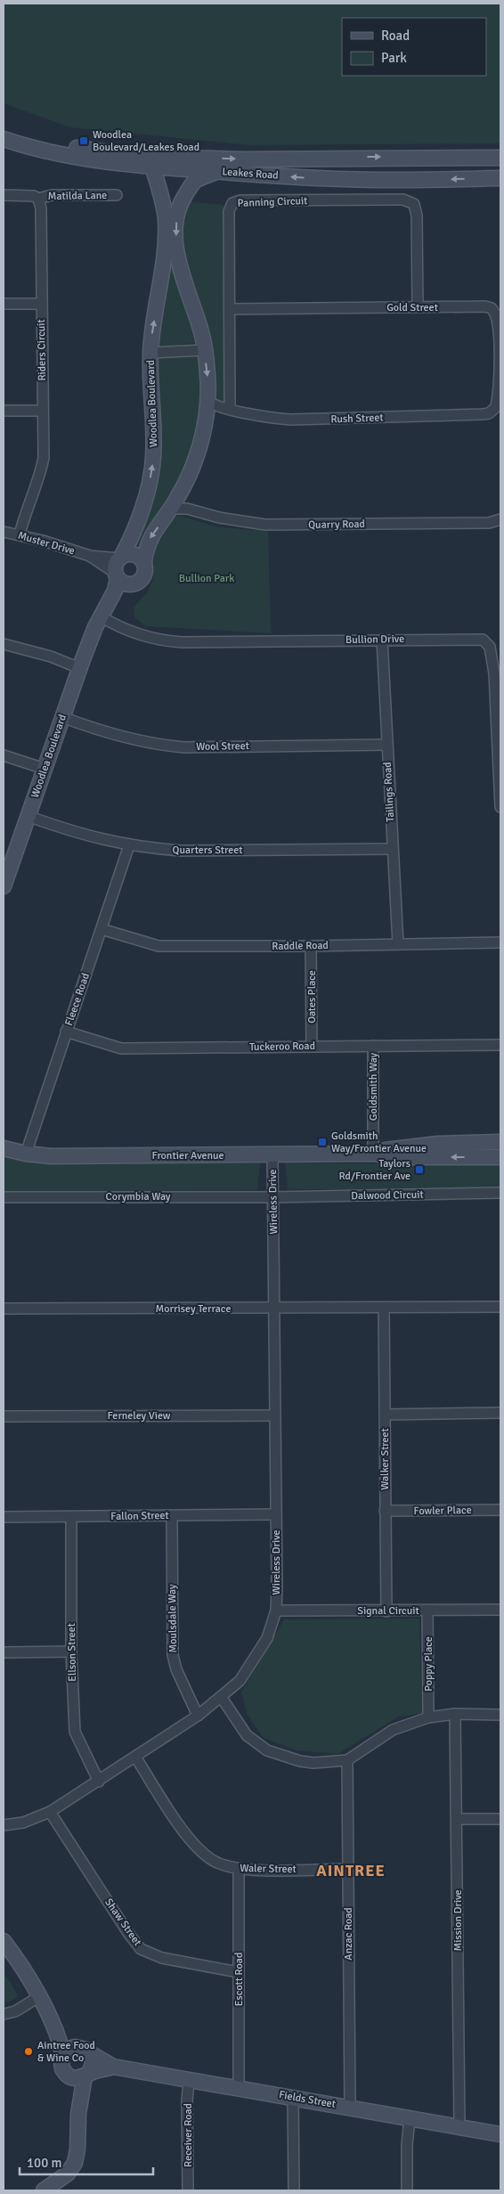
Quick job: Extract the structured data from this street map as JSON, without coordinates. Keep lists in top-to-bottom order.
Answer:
{
  "streets": {
    "street": [
      "Leakes Road",
      "Matilda Lane",
      "Panning Circuit",
      "Gold Street",
      "Riders Circuit",
      "Woodlea Boulevard",
      "Rush Street",
      "Quarry Road",
      "Muster Drive",
      "Bullion Drive",
      "Wool Street",
      "Tailings Road",
      "Quarters Street",
      "Raddle Road",
      "Oates Place",
      "Fleece Road",
      "Tuckeroo Road",
      "Goldsmith Way",
      "Frontier Avenue",
      "Dalwood Circuit",
      "Corymbia Way",
      "Wireless Drive",
      "Morrisey Terrace",
      "Ferneley View",
      "Walker Street",
      "Fowler Place",
      "Fallon Street",
      "Signal Circuit",
      "Moulsdale Way",
      "Ellson Street",
      "Poppy Place",
      "Waler Street",
      "Mission Drive",
      "Shaw Street",
      "Anzac Road",
      "Escott Road",
      "Fields Street",
      "Receiver Road"
    ]
  },
  "crossings": [
    ["Leakes Road", "Woodlea Boulevard"],
    ["Matilda Lane", "Riders Circuit"],
    ["Panning Circuit", "Gold Street"],
    ["Panning Circuit", "Rush Street"],
    ["Gold Street", "Rush Street"],
    ["Riders Circuit", "Muster Drive"],
    ["Woodlea Boulevard", "Muster Drive"],
    ["Woodlea Boulevard", "Bullion Drive"],
    ["Woodlea Boulevard", "Wool Street"],
    ["Woodlea Boulevard", "Quarters Street"],
    ["Bullion Drive", "Tailings Road"],
    ["Wool Street", "Tailings Road"],
    ["Tailings Road", "Quarters Street"],
    ["Tailings Road", "Raddle Road"],
    ["Quarters Street", "Fleece Road"],
    ["Raddle Road", "Oates Place"],
    ["Raddle Road", "Fleece Road"],
    ["Oates Place", "Tuckeroo Road"],
    ["Fleece Road", "Tuckeroo Road"],
    ["Fleece Road", "Frontier Avenue"],
    ["Tuckeroo Road", "Goldsmith Way"],
    ["Goldsmith Way", "Frontier Avenue"],
    ["Frontier Avenue", "Wireless Drive"],
    ["Dalwood Circuit", "Corymbia Way"],
    ["Dalwood Circuit", "Wireless Drive"],
    ["Corymbia Way", "Wireless Drive"],
    ["Wireless Drive", "Morrisey Terrace"],
    ["Wireless Drive", "Ferneley View"],
    ["Wireless Drive", "Fallon Street"],
    ["Wireless Drive", "Signal Circuit"],
    ["Wireless Drive", "Moulsdale Way"],
    ["Wireless Drive", "Ellson Street"],
    ["Wireless Drive", "Waler Street"],
    ["Wireless Drive", "Shaw Street"],
    ["Morrisey Terrace", "Walker Street"],
    ["Walker Street", "Fowler Place"],
    ["Walker Street", "Signal Circuit"],
    ["Fallon Street", "Moulsdale Way"],
    ["Fallon Street", "Ellson Street"],
    ["Signal Circuit", "Poppy Place"],
    ["Waler Street", "Anzac Road"],
    ["Waler Street", "Escott Road"],
    ["Mission Drive", "Fields Street"],
    ["Shaw Street", "Escott Road"],
    ["Anzac Road", "Fields Street"],
    ["Escott Road", "Fields Street"],
    ["Fields Street", "Receiver Road"]
  ],
  "districts": ["AINTREE"],
  "parks": ["Bullion Park"],
  "places": {
    "transit": ["Woodlea Boulevard/Leakes Road", "Goldsmith Way/Frontier Avenue", "Taylors Rd/Frontier Ave"],
    "other": ["Aintree Food & Wine Co"]
  },
  "legend": ["Road", "Park"],
  "scale_bar": "100 m"
}
